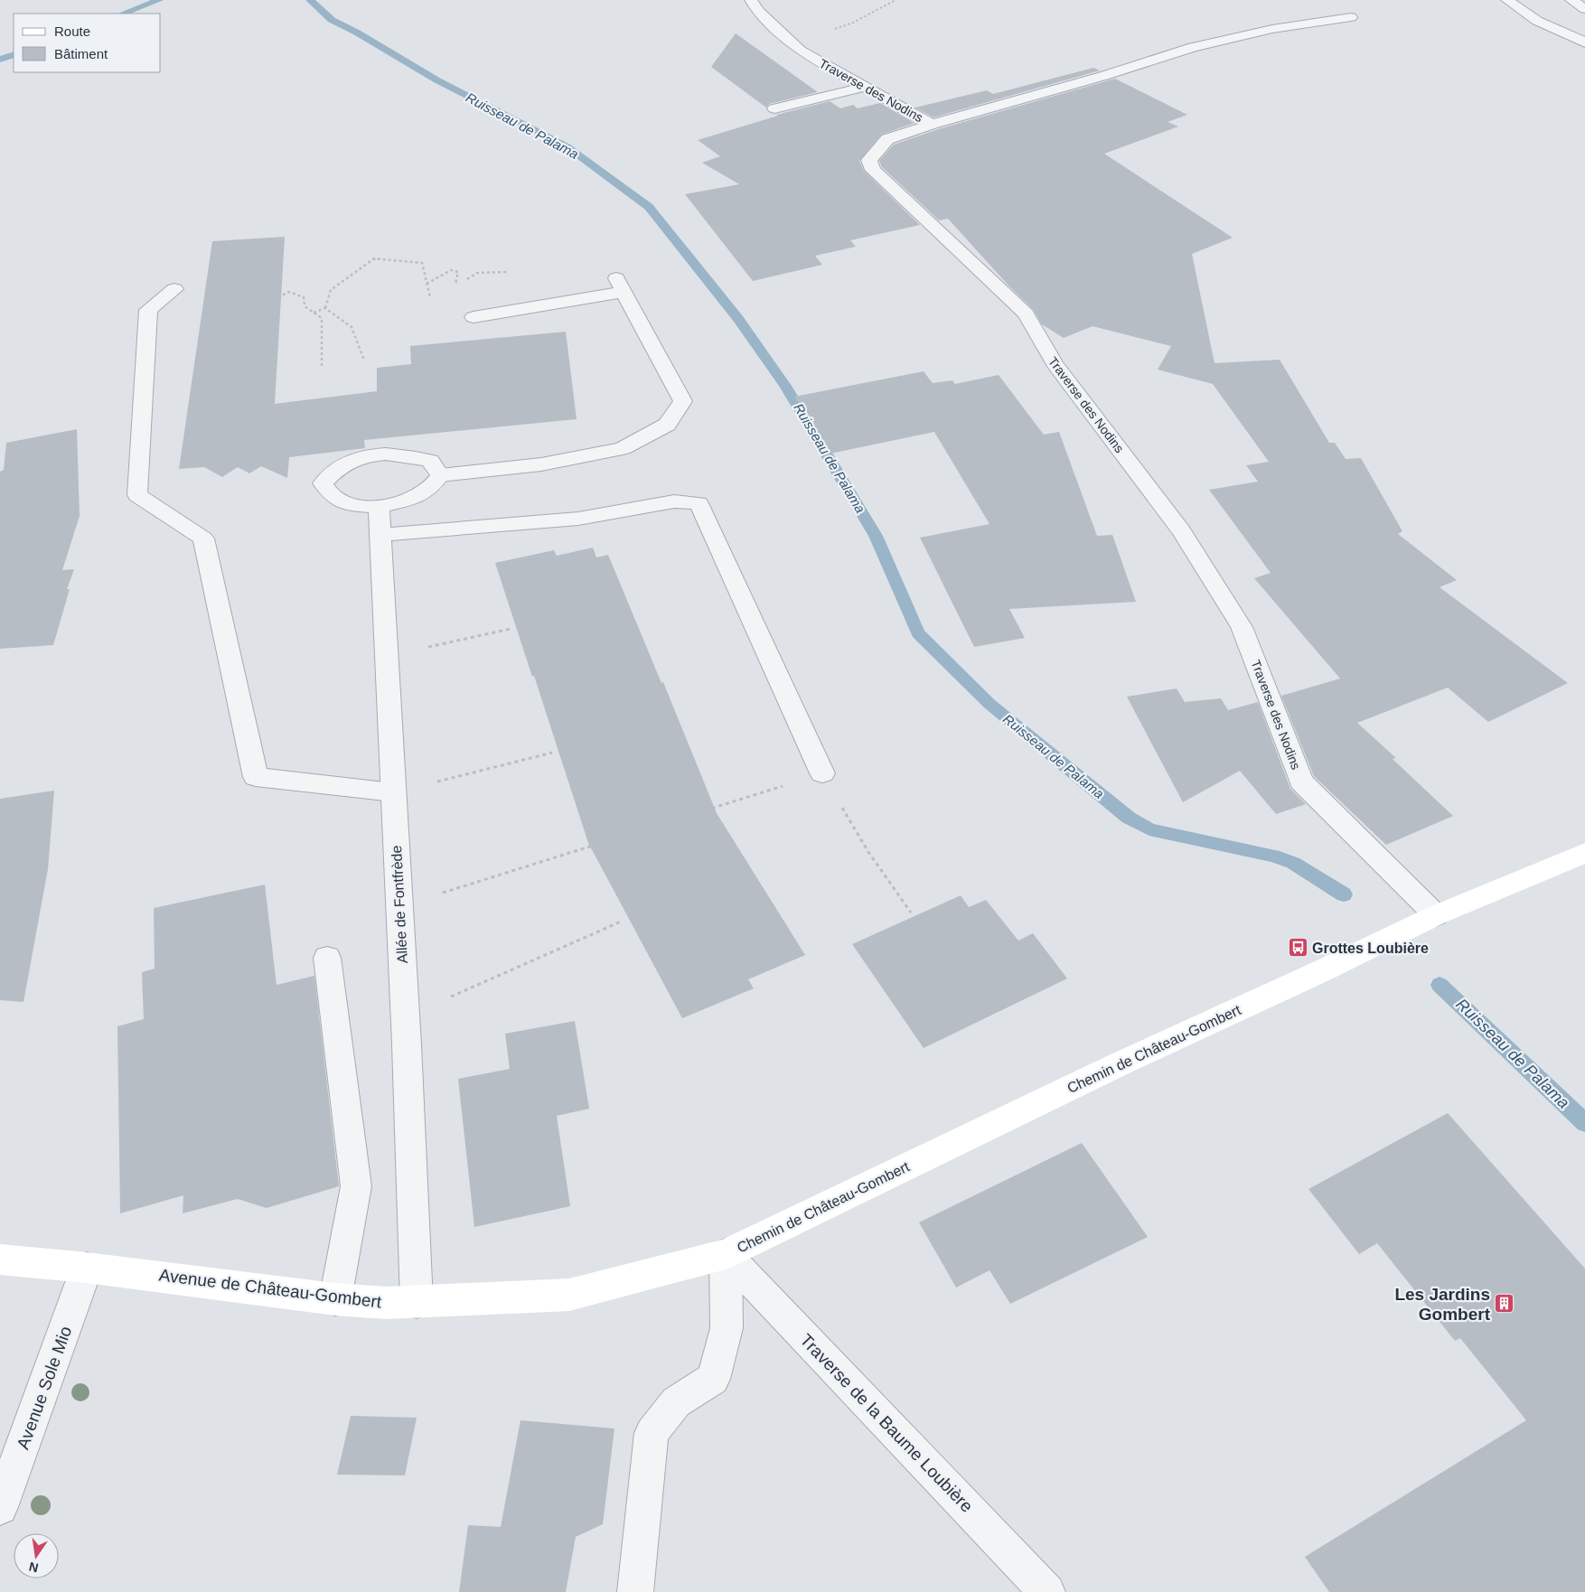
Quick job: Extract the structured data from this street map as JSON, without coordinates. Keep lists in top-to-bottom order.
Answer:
{
  "streets": {
    "street": [
      "Traverse des Nodins",
      "Allée de Fontfrède",
      "Chemin de Château-Gombert",
      "Avenue de Château-Gombert",
      "Avenue Sole Mio",
      "Traverse de la Baume Loubière"
    ]
  },
  "crossings": [
    ["Traverse des Nodins", "Chemin de Château-Gombert"],
    ["Allée de Fontfrède", "Avenue de Château-Gombert"],
    ["Chemin de Château-Gombert", "Avenue de Château-Gombert"],
    ["Chemin de Château-Gombert", "Traverse de la Baume Loubière"],
    ["Avenue de Château-Gombert", "Avenue Sole Mio"],
    ["Avenue de Château-Gombert", "Traverse de la Baume Loubière"]
  ],
  "water": ["Ruisseau de Palama"],
  "places": {
    "bus stop": ["Grottes Loubière"],
    "building": ["Les Jardins Gombert"]
  },
  "legend": ["Route", "Bâtiment"],
  "north": "bottom"
}
